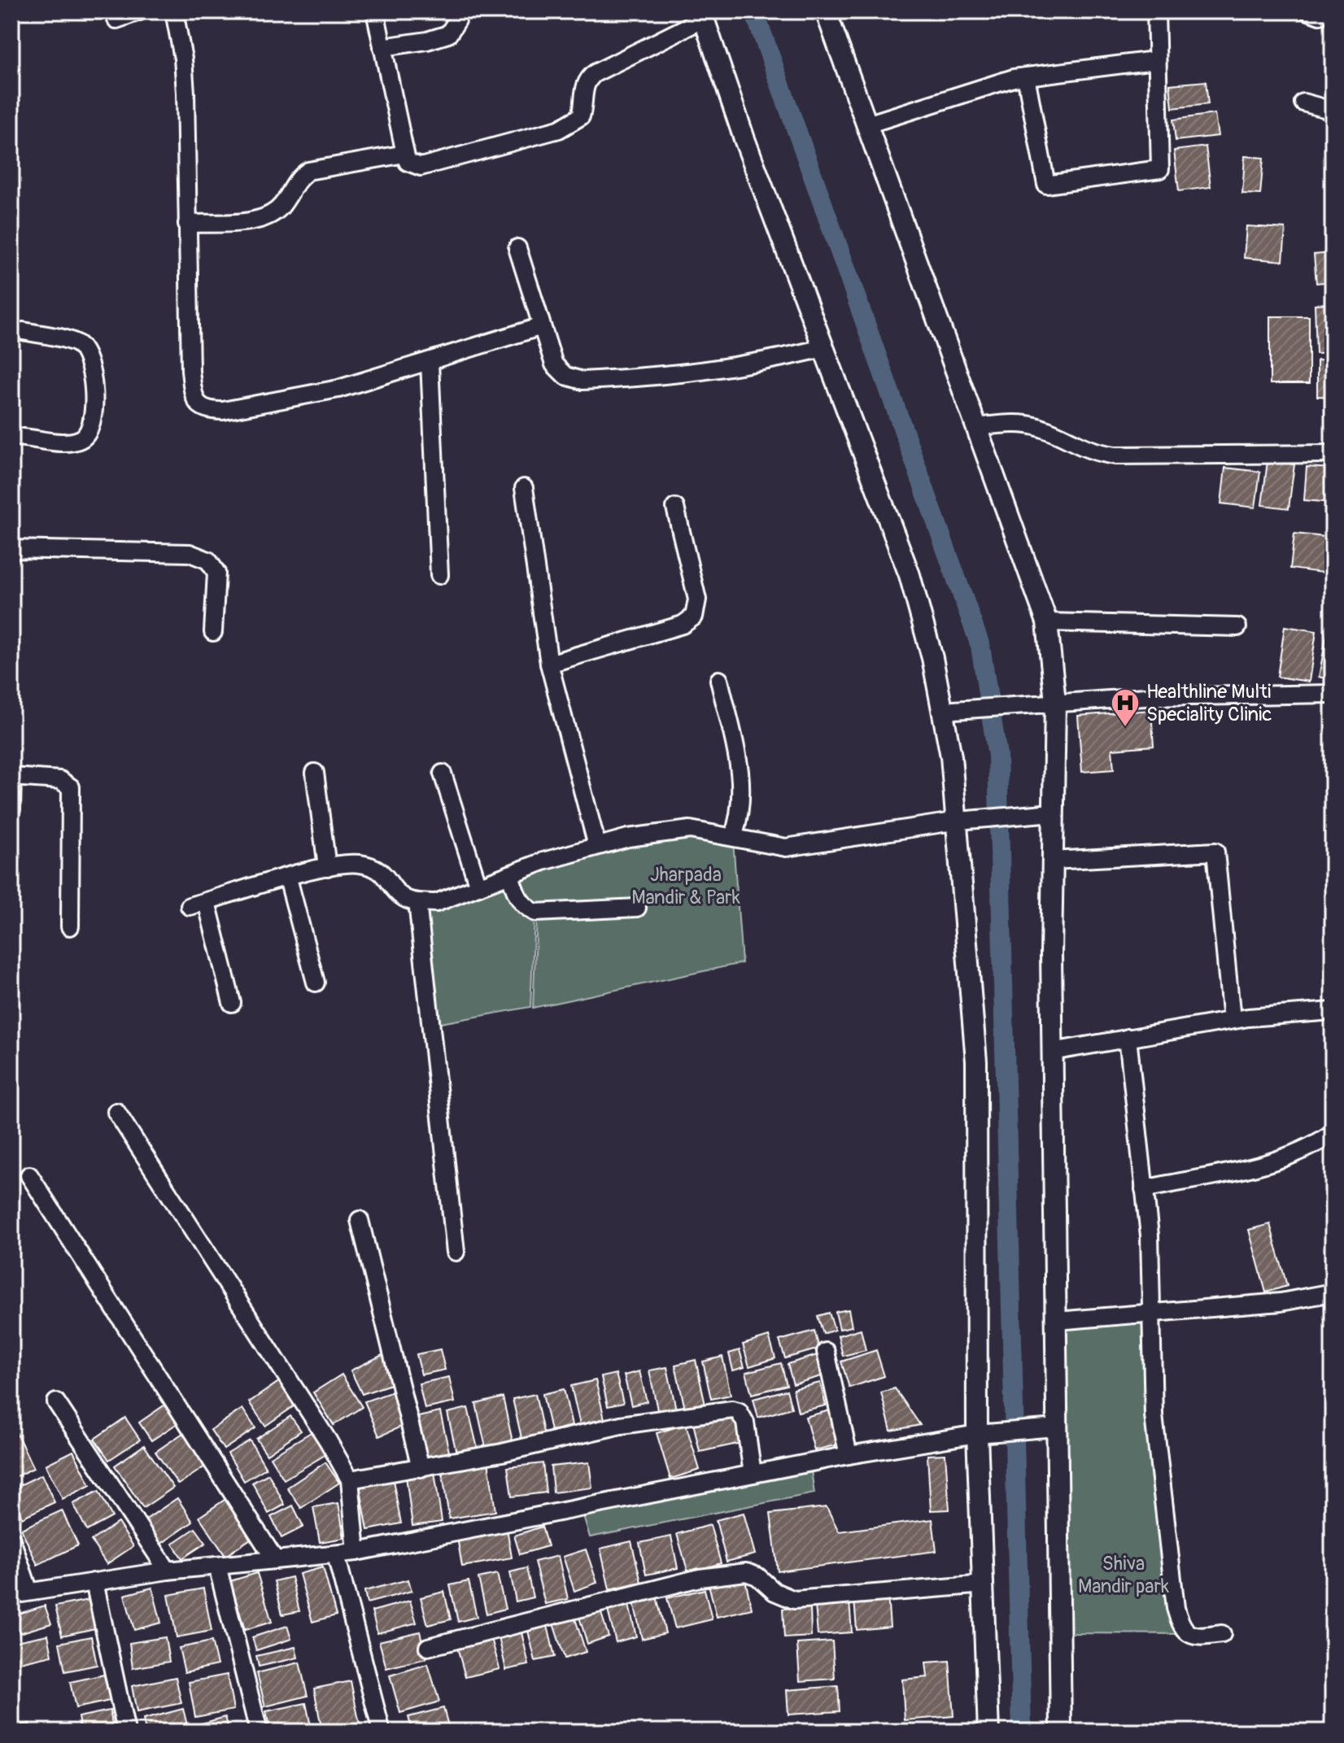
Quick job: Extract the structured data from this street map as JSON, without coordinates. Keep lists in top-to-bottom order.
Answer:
{
  "parks": ["Jharpada Mandir & Park", "Shiva Mandir park"],
  "places": {
    "hospital": ["Healthline Multi Speciality Clinic"]
  }
}
